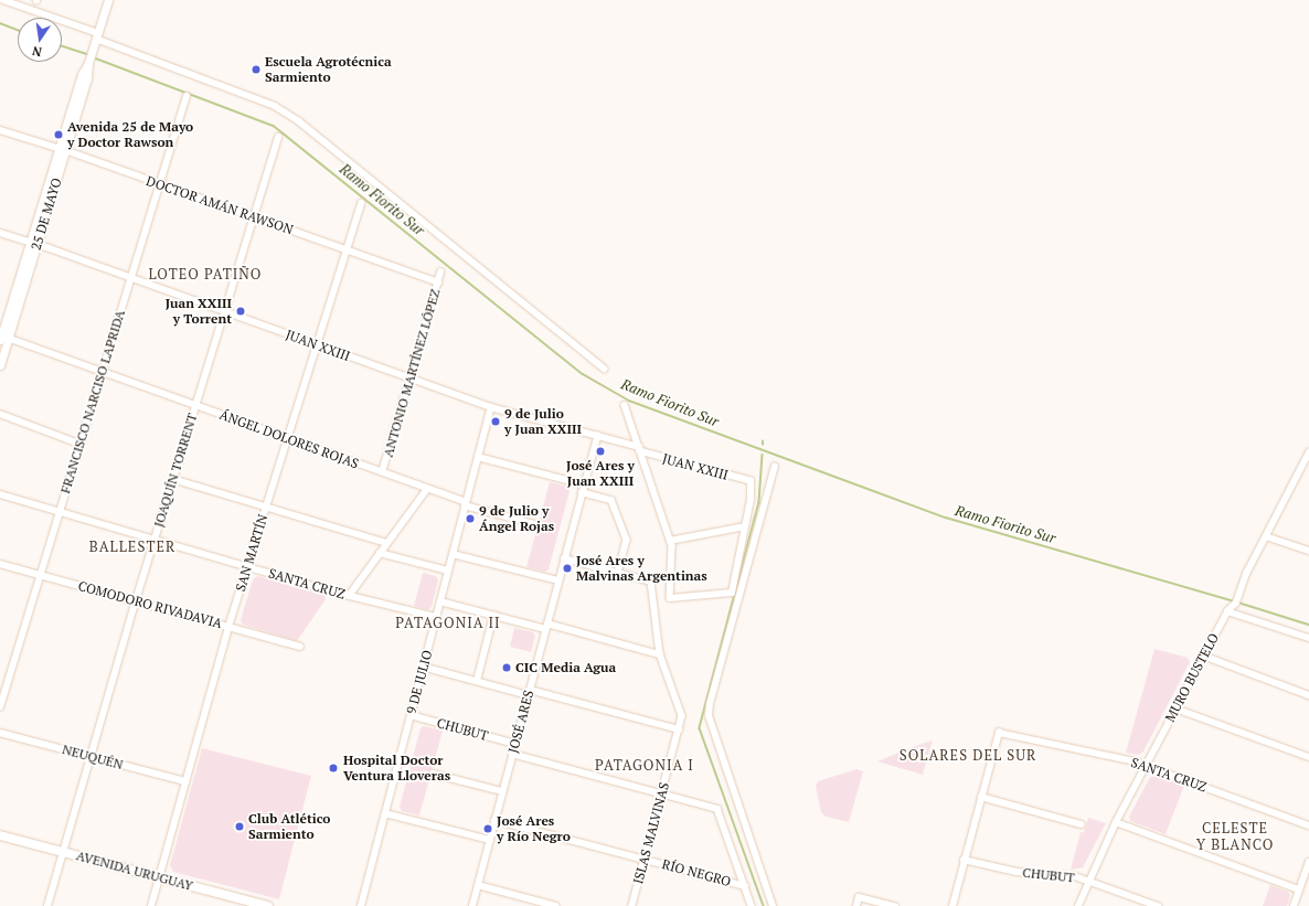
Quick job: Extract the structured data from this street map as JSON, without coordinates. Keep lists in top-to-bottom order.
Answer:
{
  "streets": {
    "main road": ["AVENIDA URUGUAY"],
    "street": [
      "DOCTOR AMÁN RAWSON",
      "25 DE MAYO",
      "JUAN XXIII",
      "ANTONIO MARTÍNEZ LÓPEZ",
      "FRANCISCO NARCISO LAPRIDA",
      "ÁNGEL DOLORES ROJAS",
      "JOAQUÍN TORRENT",
      "SAN MARTÍN",
      "SANTA CRUZ",
      "COMODORO RIVADAVIA",
      "MURO BUSTELO",
      "9 DE JULIO",
      "JOSÉ ARES",
      "CHUBUT",
      "NEUQUÉN",
      "ISLAS MALVINAS",
      "RÍO NEGRO"
    ]
  },
  "crossings": [
    ["DOCTOR AMÁN RAWSON", "25 DE MAYO"],
    ["DOCTOR AMÁN RAWSON", "ANTONIO MARTÍNEZ LÓPEZ"],
    ["DOCTOR AMÁN RAWSON", "FRANCISCO NARCISO LAPRIDA"],
    ["DOCTOR AMÁN RAWSON", "JOAQUÍN TORRENT"],
    ["DOCTOR AMÁN RAWSON", "SAN MARTÍN"],
    ["25 DE MAYO", "JUAN XXIII"],
    ["25 DE MAYO", "ÁNGEL DOLORES ROJAS"],
    ["JUAN XXIII", "ANTONIO MARTÍNEZ LÓPEZ"],
    ["JUAN XXIII", "FRANCISCO NARCISO LAPRIDA"],
    ["JUAN XXIII", "JOAQUÍN TORRENT"],
    ["JUAN XXIII", "SAN MARTÍN"],
    ["JUAN XXIII", "9 DE JULIO"],
    ["JUAN XXIII", "JOSÉ ARES"],
    ["ANTONIO MARTÍNEZ LÓPEZ", "ÁNGEL DOLORES ROJAS"],
    ["FRANCISCO NARCISO LAPRIDA", "ÁNGEL DOLORES ROJAS"],
    ["FRANCISCO NARCISO LAPRIDA", "SANTA CRUZ"],
    ["FRANCISCO NARCISO LAPRIDA", "COMODORO RIVADAVIA"],
    ["ÁNGEL DOLORES ROJAS", "JOAQUÍN TORRENT"],
    ["ÁNGEL DOLORES ROJAS", "SAN MARTÍN"],
    ["ÁNGEL DOLORES ROJAS", "9 DE JULIO"],
    ["JOAQUÍN TORRENT", "SANTA CRUZ"],
    ["JOAQUÍN TORRENT", "COMODORO RIVADAVIA"],
    ["JOAQUÍN TORRENT", "NEUQUÉN"],
    ["JOAQUÍN TORRENT", "AVENIDA URUGUAY"],
    ["SAN MARTÍN", "SANTA CRUZ"],
    ["SAN MARTÍN", "COMODORO RIVADAVIA"],
    ["SAN MARTÍN", "NEUQUÉN"],
    ["SAN MARTÍN", "AVENIDA URUGUAY"],
    ["SANTA CRUZ", "MURO BUSTELO"],
    ["SANTA CRUZ", "9 DE JULIO"],
    ["MURO BUSTELO", "CHUBUT"],
    ["9 DE JULIO", "CHUBUT"],
    ["JOSÉ ARES", "CHUBUT"],
    ["JOSÉ ARES", "RÍO NEGRO"],
    ["ISLAS MALVINAS", "RÍO NEGRO"]
  ],
  "districts": [
    "LOTEO PATIÑO",
    "BALLESTER",
    "PATAGONIA II",
    "SOLARES DEL SUR",
    "PATAGONIA I",
    "CELESTE Y BLANCO"
  ],
  "water": ["Ramo Fiorito Sur"],
  "places": [
    "Escuela Agrotécnica Sarmiento",
    "Avenida 25 de Mayo y Doctor Rawson",
    "Juan XXIII y Torrent",
    "9 de Julio y Juan XXIII",
    "José Ares y Juan XXIII",
    "9 de Julio y Ángel Rojas",
    "José Ares y Malvinas Argentinas",
    "CIC Media Agua",
    "Hospital Doctor Ventura Lloveras",
    "Club Atlético Sarmiento",
    "José Ares y Río Negro"
  ],
  "north": "bottom"
}
